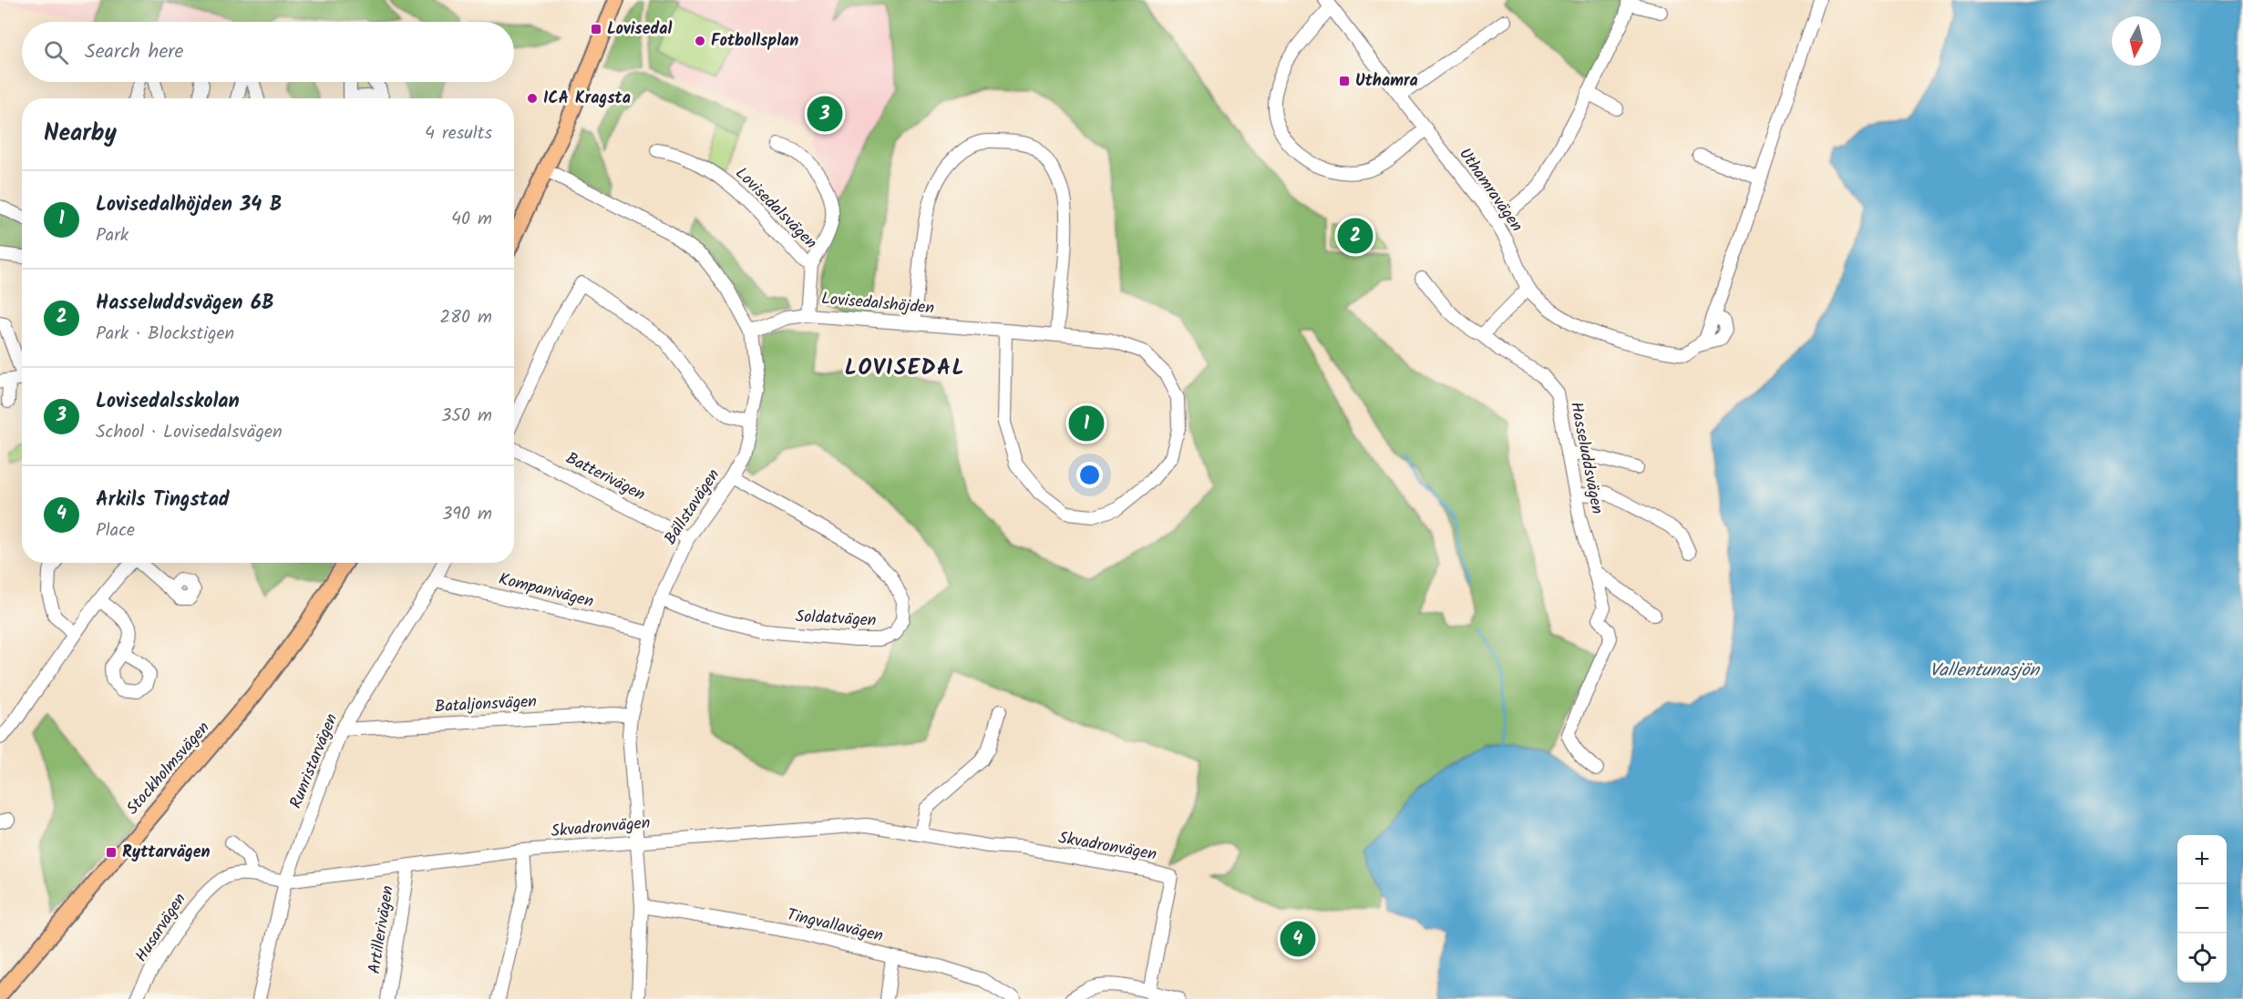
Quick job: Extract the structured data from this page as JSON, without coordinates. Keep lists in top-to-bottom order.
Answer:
{
  "streets": {
    "main road": ["Stockholmsvägen"],
    "street": [
      "Uthamravägen",
      "Lovisedalsvägen",
      "Lovisedalshöjden",
      "Hasseluddsvägen",
      "Batterivägen",
      "Bällstavägen",
      "Kompanivägen",
      "Soldatvägen",
      "Bataljonsvägen",
      "Runristarvägen",
      "Skvadronvägen",
      "Tingvallavägen",
      "Husarvägen",
      "Artillerivägen"
    ]
  },
  "crossings": [
    ["Lovisedalsvägen", "Lovisedalshöjden"],
    ["Lovisedalshöjden", "Bällstavägen"],
    ["Batterivägen", "Bällstavägen"],
    ["Bällstavägen", "Kompanivägen"],
    ["Bällstavägen", "Soldatvägen"],
    ["Bällstavägen", "Bataljonsvägen"],
    ["Bällstavägen", "Skvadronvägen"],
    ["Bällstavägen", "Tingvallavägen"],
    ["Kompanivägen", "Runristarvägen"],
    ["Bataljonsvägen", "Runristarvägen"],
    ["Runristarvägen", "Skvadronvägen"],
    ["Runristarvägen", "Husarvägen"],
    ["Skvadronvägen", "Husarvägen"],
    ["Skvadronvägen", "Artillerivägen"]
  ],
  "districts": ["LOVISEDAL"],
  "water": ["Vallentunasjön"],
  "places": {
    "transit": ["Lovisedal", "Uthamra", "Ryttarvägen"],
    "other": ["Fotbollsplan", "ICA Kragsta"]
  },
  "north": "bottom",
  "page": {
    "search": "Search here",
    "pins": [
      "3",
      "2",
      "1",
      "4"
    ],
    "heading": ["Nearby", "4 results"],
    "list": [
      {
        "mark": "1",
        "name": "Lovisedalhöjden 34 B",
        "note": "Park",
        "value": "40 m"
      },
      {
        "mark": "2",
        "name": "Hasseluddsvägen 6B",
        "note": "Park · Blockstigen",
        "value": "280 m"
      },
      {
        "mark": "3",
        "name": "Lovisedalsskolan",
        "note": "School · Lovisedalsvägen",
        "value": "350 m"
      },
      {
        "mark": "4",
        "name": "Arkils Tingstad",
        "note": "Place",
        "value": "390 m"
      }
    ],
    "map_buttons": ["+", "−"]
  }
}
